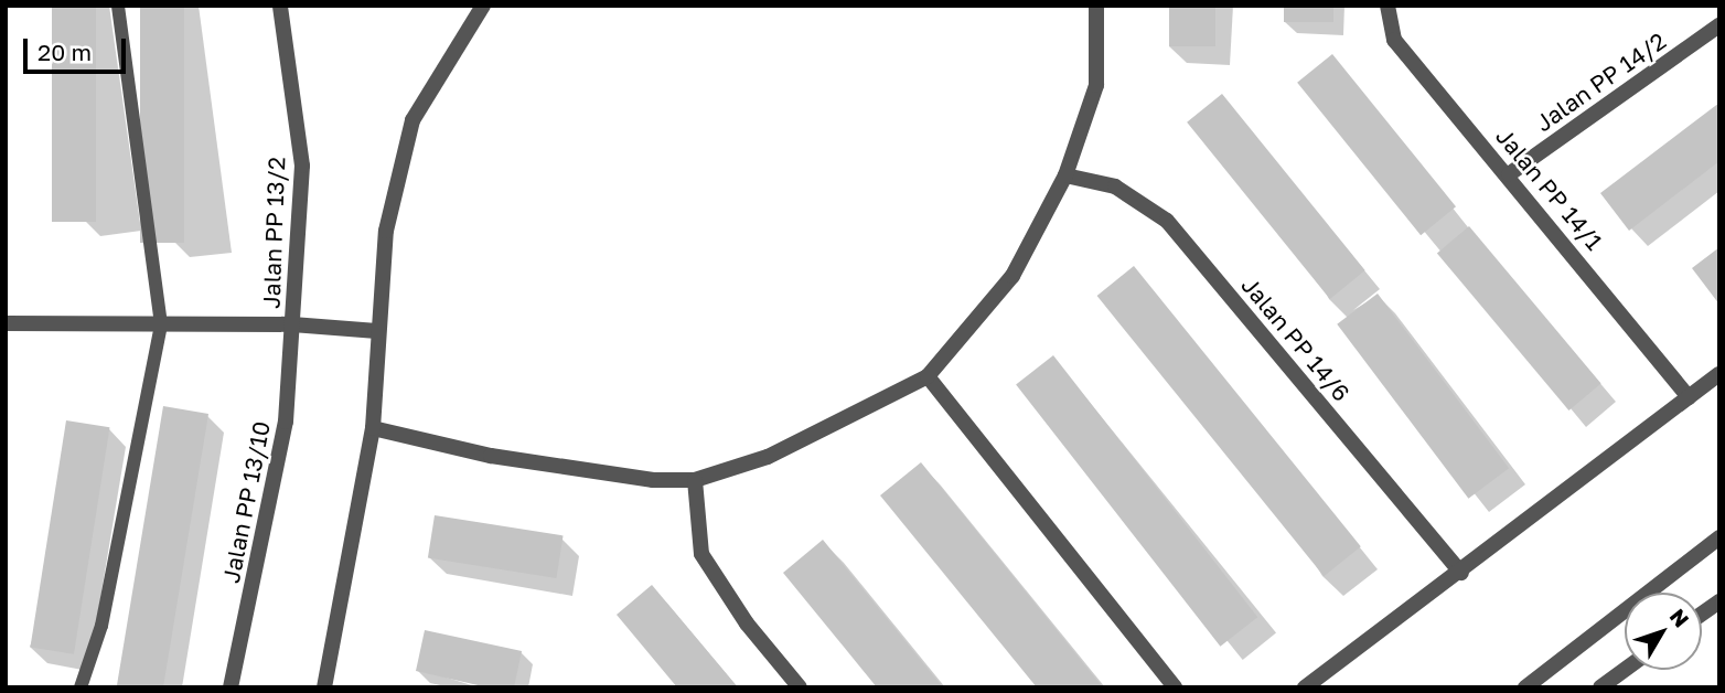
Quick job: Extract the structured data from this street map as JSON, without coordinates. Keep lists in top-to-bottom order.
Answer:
{
  "streets": {
    "street": [
      "Jalan PP 14/2",
      "Jalan PP 14/1",
      "Jalan PP 13/2",
      "Jalan PP 14/6",
      "Jalan PP 13/10"
    ]
  },
  "crossings": [
    ["Jalan PP 14/2", "Jalan PP 14/1"],
    ["Jalan PP 13/2", "Jalan PP 13/10"]
  ],
  "scale_bar": "20 m",
  "north": "top right"
}
